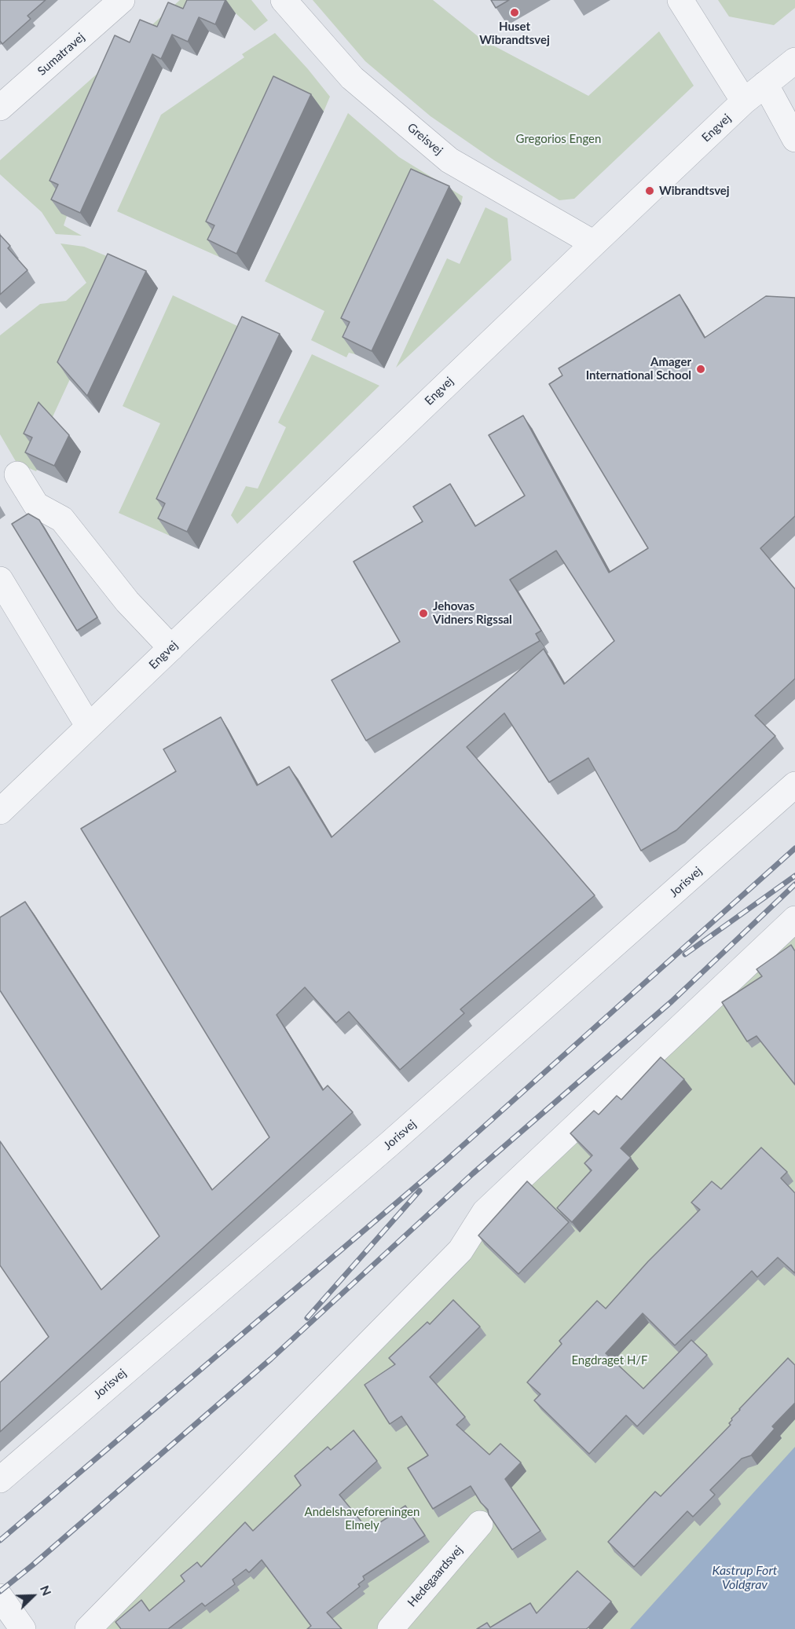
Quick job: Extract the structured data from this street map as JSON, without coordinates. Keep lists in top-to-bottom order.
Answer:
{
  "streets": {
    "street": [
      "Sumatravej",
      "Engvej",
      "Greisvej",
      "Jorisvej",
      "Hedegaardsvej"
    ]
  },
  "crossings": [
    ["Engvej", "Greisvej"]
  ],
  "water": ["Kastrup Fort Voldgrav"],
  "parks": ["Gregorios Engen", "Engdraget H/F", "Andelshaveforeningen Elmely"],
  "places": [
    "Huset Wibrandtsvej",
    "Wibrandtsvej",
    "Amager International School",
    "Jehovas Vidners Rigssal"
  ],
  "north": "top right"
}
